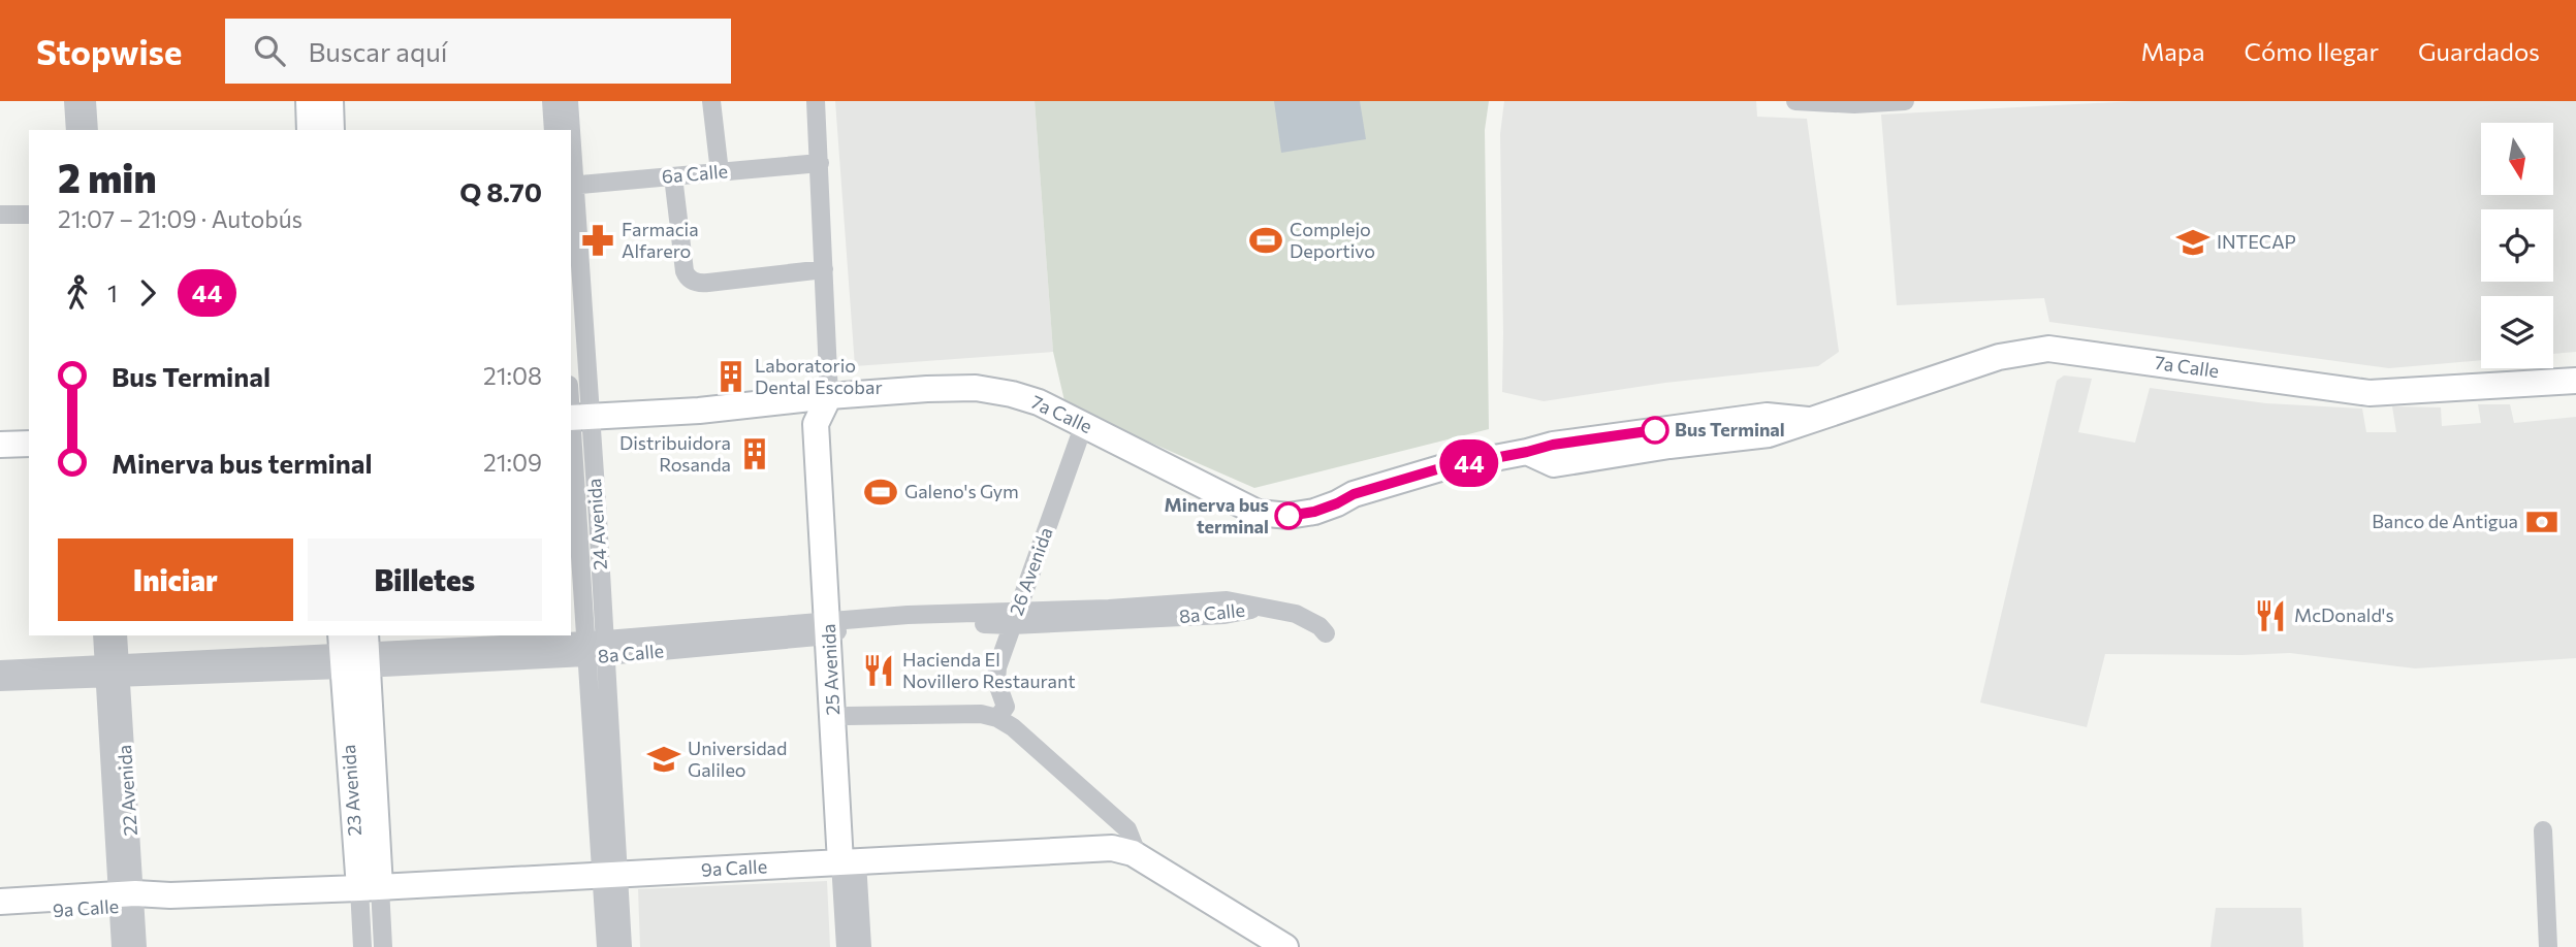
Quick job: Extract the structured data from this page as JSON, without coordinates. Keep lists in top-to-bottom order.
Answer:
{
  "streets": {
    "street": [
      "6a Calle",
      "7a Calle",
      "24 Avenida",
      "26 Avenida",
      "8a Calle",
      "25 Avenida",
      "22 Avenida",
      "23 Avenida",
      "9a Calle"
    ]
  },
  "crossings": [
    ["6a Calle", "24 Avenida"],
    ["6a Calle", "25 Avenida"],
    ["7a Calle", "24 Avenida"],
    ["7a Calle", "26 Avenida"],
    ["7a Calle", "25 Avenida"],
    ["24 Avenida", "8a Calle"],
    ["24 Avenida", "9a Calle"],
    ["26 Avenida", "8a Calle"],
    ["8a Calle", "25 Avenida"],
    ["8a Calle", "22 Avenida"],
    ["8a Calle", "23 Avenida"],
    ["25 Avenida", "9a Calle"],
    ["22 Avenida", "9a Calle"],
    ["23 Avenida", "9a Calle"]
  ],
  "places": {
    "pharmacy": ["Farmacia Alfarero"],
    "sports": ["Complejo Deportivo", "Galeno's Gym"],
    "school or university": ["INTECAP", "Universidad Galileo"],
    "building": ["Laboratorio Dental Escobar", "Distribuidora Rosanda"],
    "other": ["Bus Terminal", "Minerva bus terminal"],
    "bank": ["Banco de Antigua"],
    "restaurant": ["McDonald's", "Hacienda El Novillero Restaurant"]
  },
  "lines": ["bus line 44"],
  "north": "bottom",
  "page": {
    "header": "Stopwise",
    "search": "Buscar aquí",
    "nav": ["Mapa", "Cómo llegar", "Guardados"],
    "on_map": "44",
    "heading": ["2 min", "21:07 – 21:09 · Autobús", "Q 8.70"],
    "legs": ["1", "44"],
    "list": [
      {
        "name": "Bus Terminal",
        "value": "21:08"
      },
      {
        "name": "Minerva bus terminal",
        "value": "21:09"
      }
    ],
    "buttons": ["Iniciar", "Billetes"]
  }
}
